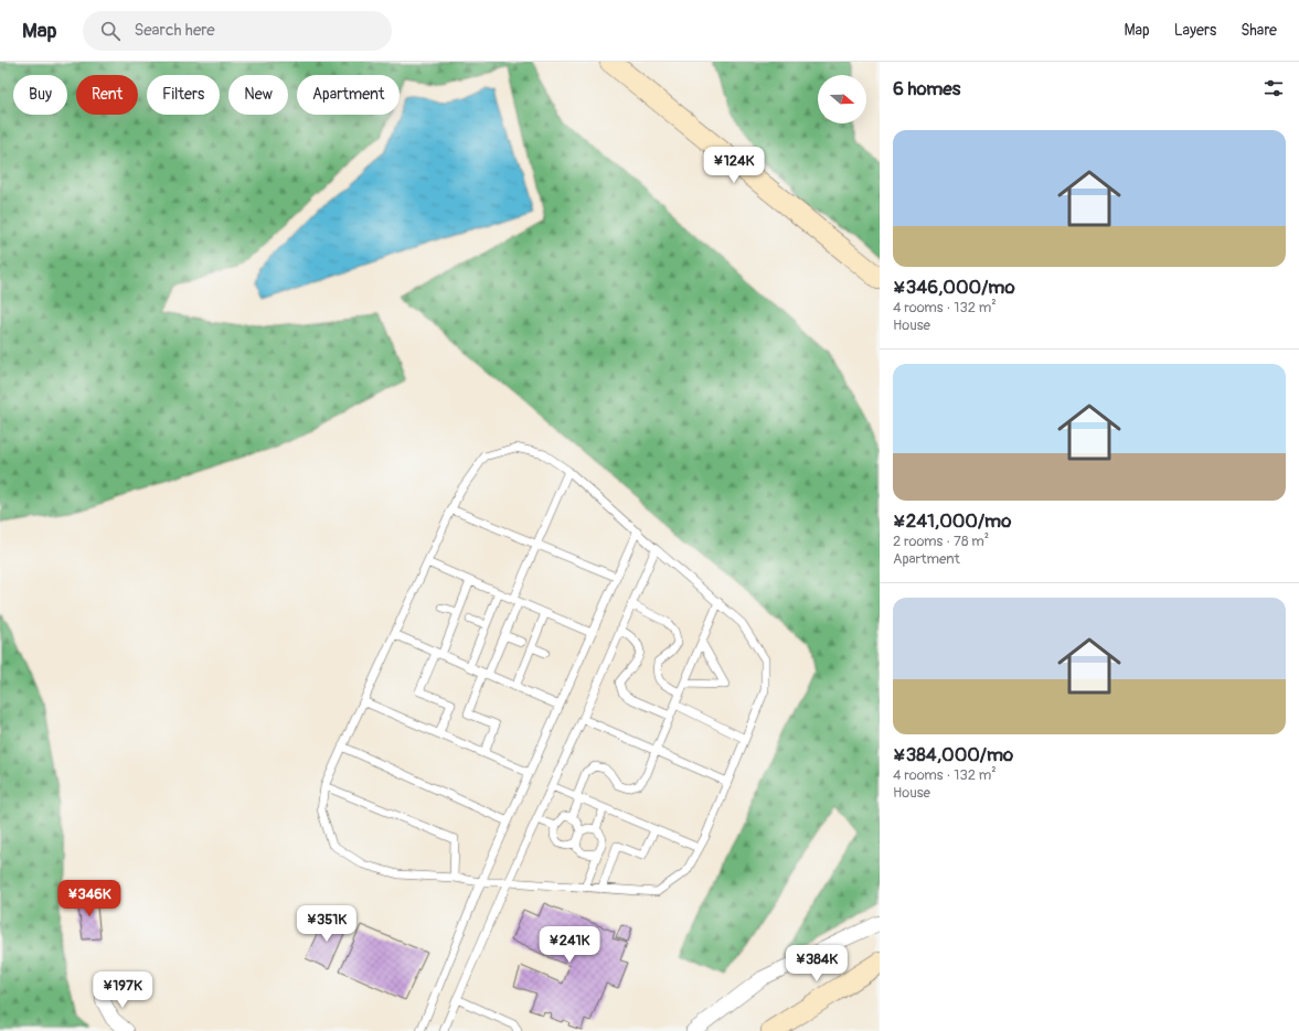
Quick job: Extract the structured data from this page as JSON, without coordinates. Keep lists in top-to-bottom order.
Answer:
{
  "north": "right",
  "page": {
    "header": "Map",
    "search": "Search here",
    "nav": ["Map", "Layers", "Share"],
    "heading": "6 homes",
    "chip": [
      "Buy",
      "Rent",
      "Filters",
      "New",
      "Apartment"
    ],
    "list": [
      {
        "name": "¥346,000/mo",
        "note": "4 rooms · 132 m² · House"
      },
      {
        "name": "¥241,000/mo",
        "note": "2 rooms · 78 m² · Apartment"
      },
      {
        "name": "¥384,000/mo",
        "note": "4 rooms · 132 m² · House"
      }
    ],
    "price": [
      "¥124K",
      "¥346K",
      "¥351K",
      "¥241K",
      "¥384K",
      "¥197K"
    ]
  }
}
